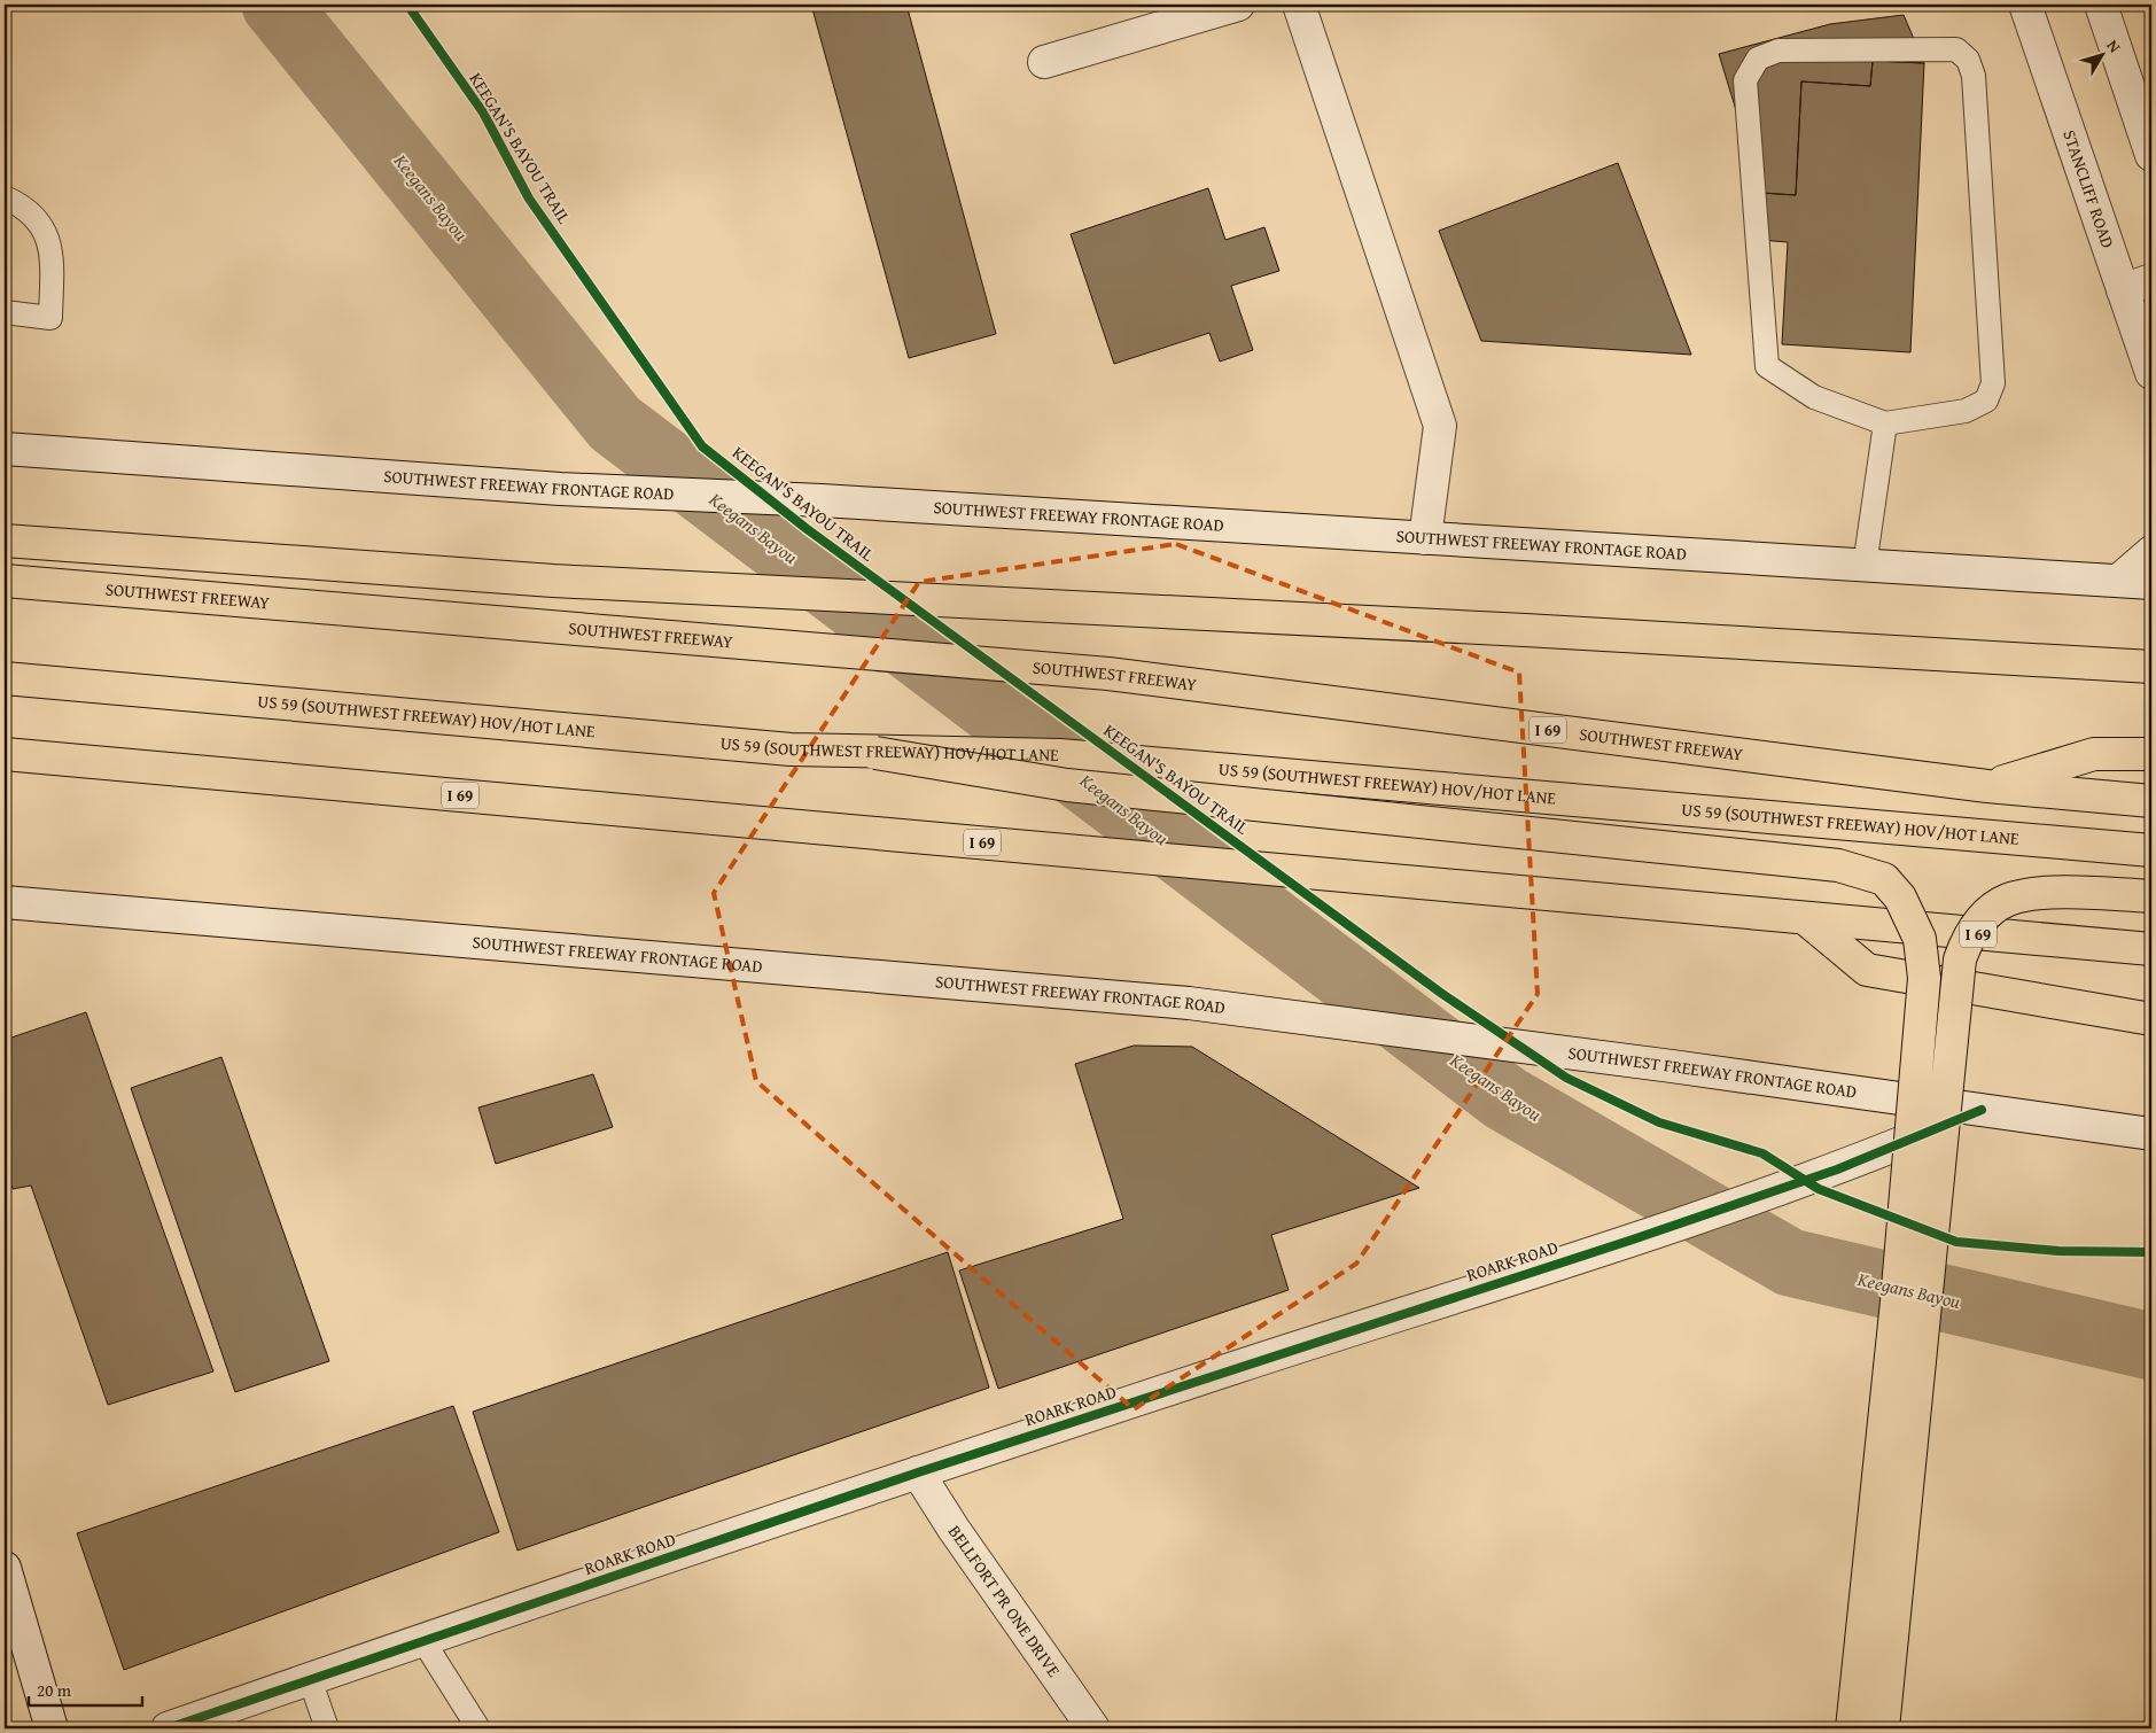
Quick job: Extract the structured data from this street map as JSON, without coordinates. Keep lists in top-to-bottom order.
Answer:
{
  "streets": {
    "highway": ["SOUTHWEST FREEWAY", "US 59 (SOUTHWEST FREEWAY) HOV/HOT LANE", "I 69"],
    "main road": [
      "STANCLIFF ROAD",
      "SOUTHWEST FREEWAY FRONTAGE ROAD",
      "ROARK ROAD",
      "BELLFORT PR ONE DRIVE"
    ],
    "cycle path": ["KEEGAN'S BAYOU TRAIL"]
  },
  "crossings": [
    ["SOUTHWEST FREEWAY FRONTAGE ROAD", "ROARK ROAD"],
    ["ROARK ROAD", "BELLFORT PR ONE DRIVE"]
  ],
  "water": ["Keegans Bayou"],
  "scale_bar": "20 m",
  "north": "top right"
}
